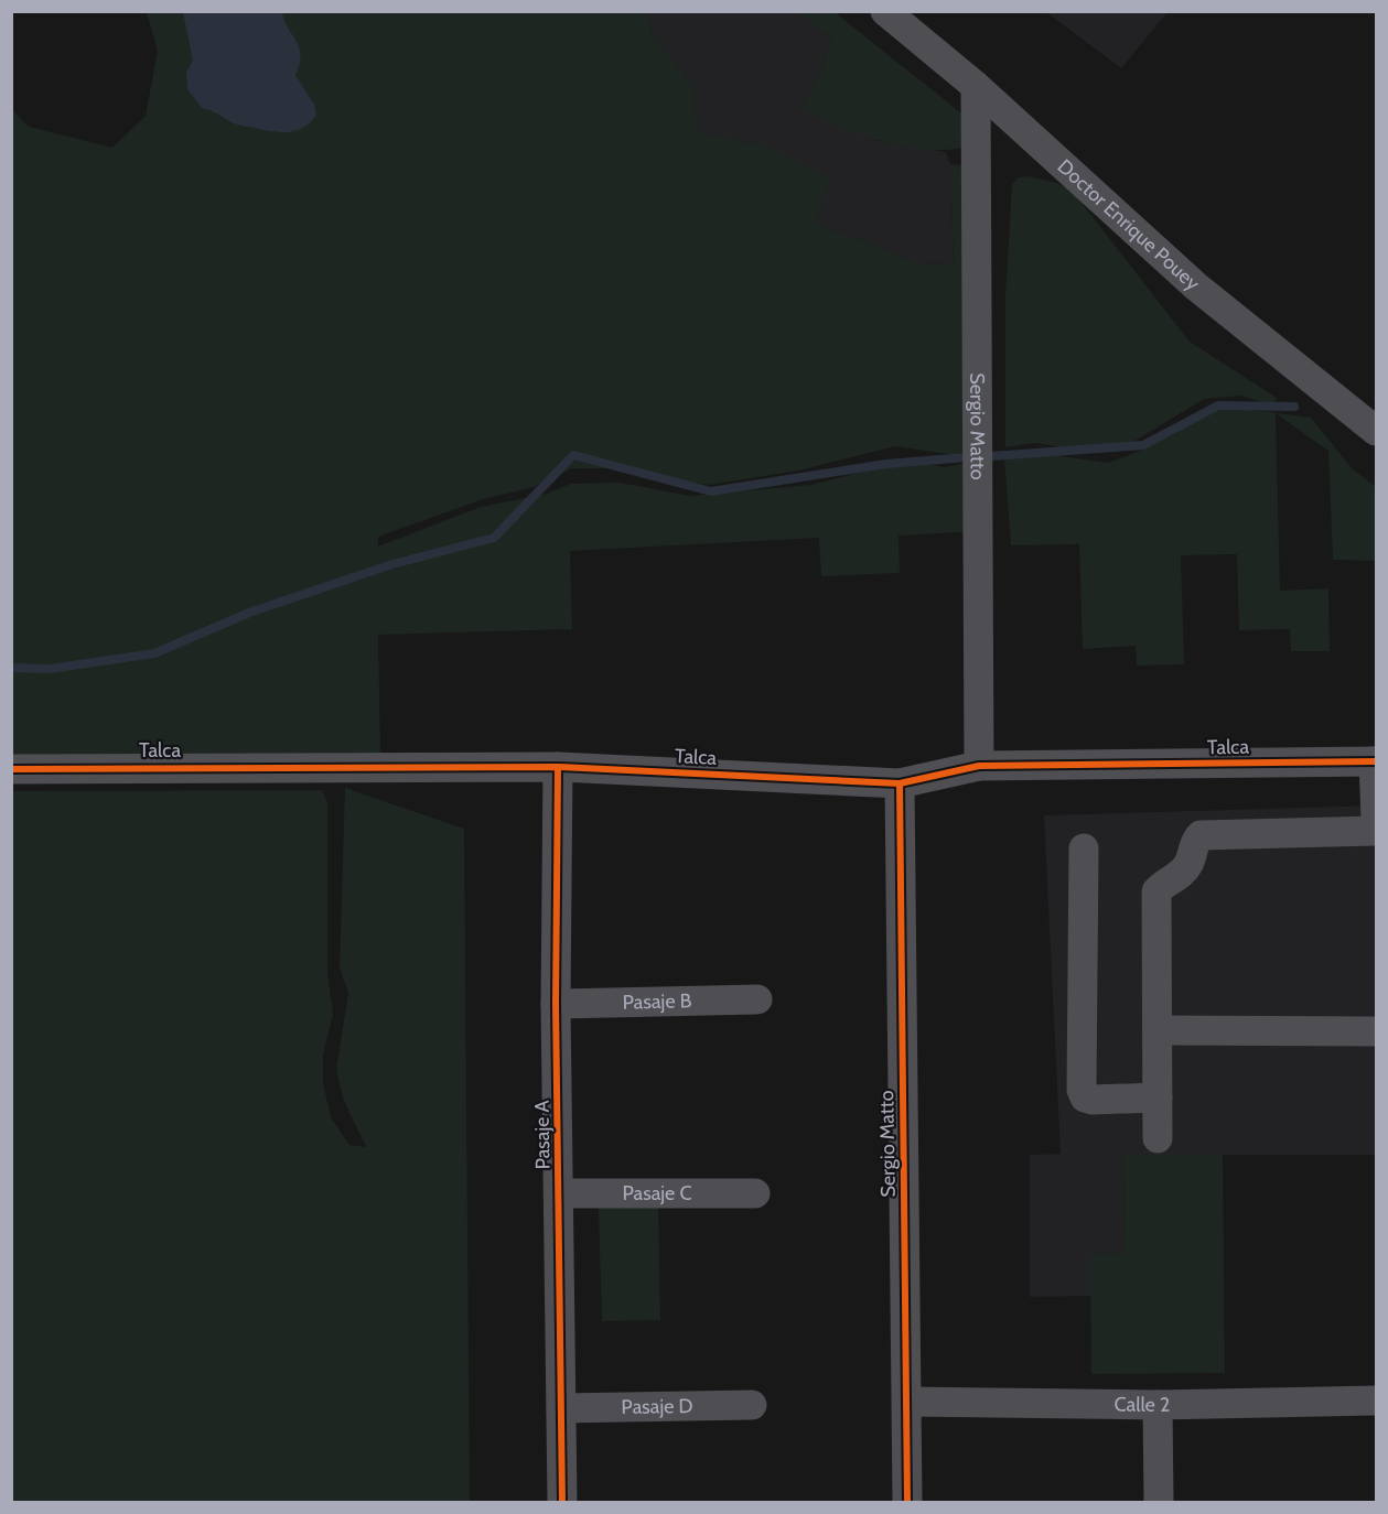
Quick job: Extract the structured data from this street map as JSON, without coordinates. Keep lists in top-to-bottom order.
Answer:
{
  "streets": {
    "street": [
      "Doctor Enrique Pouey",
      "Sergio Matto",
      "Talca",
      "Pasaje B",
      "Pasaje A",
      "Pasaje C",
      "Calle 2",
      "Pasaje D"
    ]
  },
  "crossings": [
    ["Doctor Enrique Pouey", "Sergio Matto"],
    ["Sergio Matto", "Talca"],
    ["Sergio Matto", "Calle 2"],
    ["Talca", "Pasaje A"],
    ["Pasaje B", "Pasaje A"],
    ["Pasaje A", "Pasaje C"],
    ["Pasaje A", "Pasaje D"]
  ]
}
